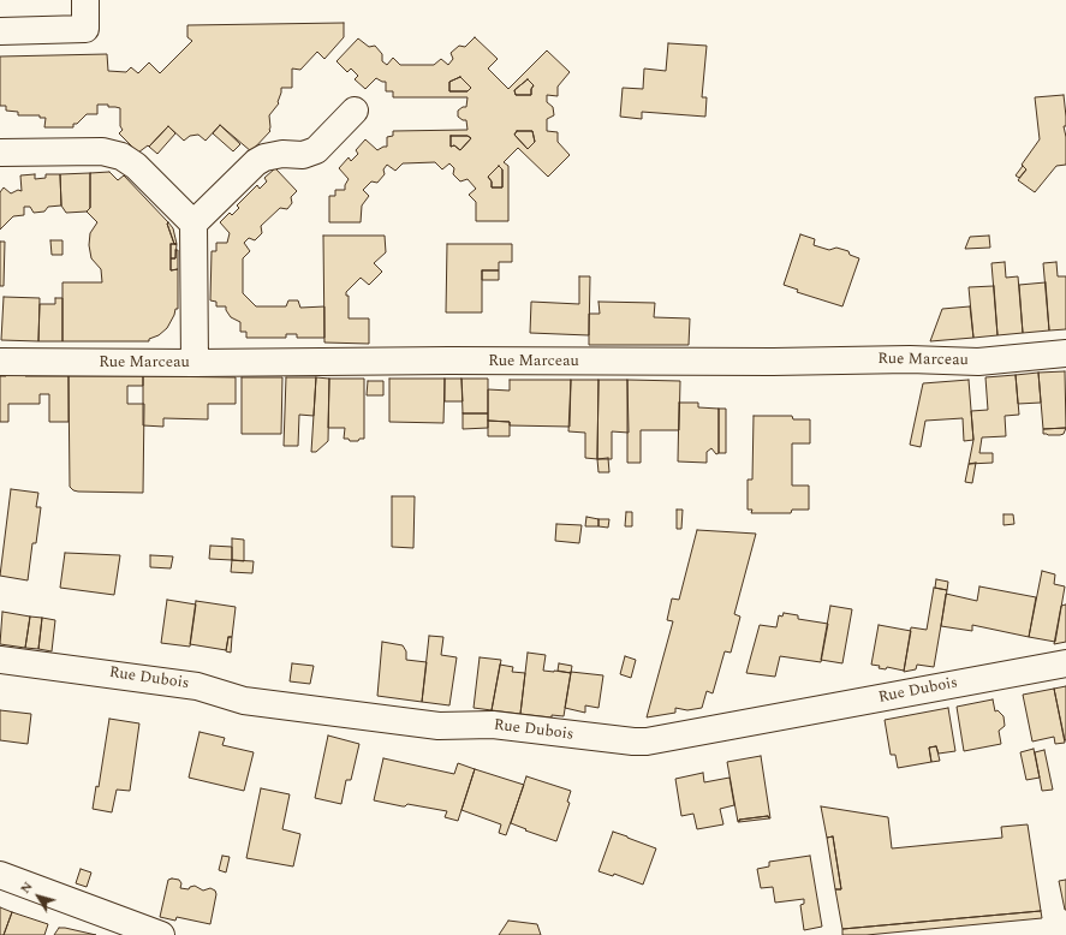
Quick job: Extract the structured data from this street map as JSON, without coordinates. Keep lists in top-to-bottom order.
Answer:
{
  "streets": {
    "street": ["Rue Marceau", "Rue Dubois"]
  },
  "north": "top left"
}
